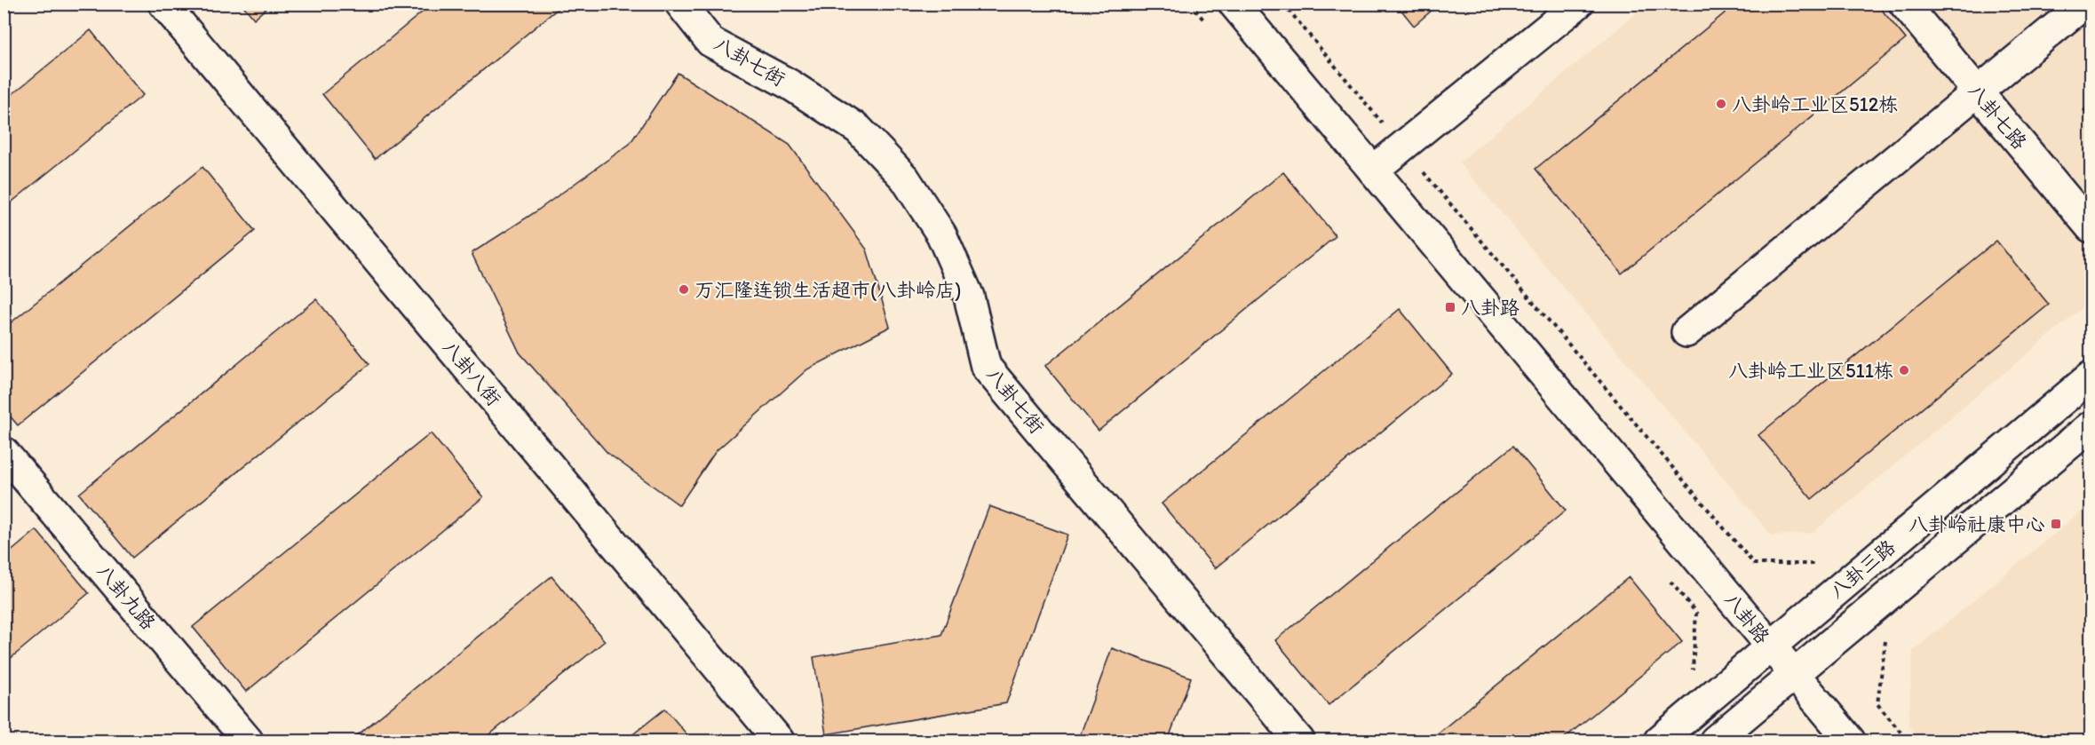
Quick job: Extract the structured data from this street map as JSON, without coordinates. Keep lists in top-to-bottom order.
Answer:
{
  "streets": {
    "street": [
      "八卦七街",
      "八卦七路",
      "八卦八街",
      "八卦三路",
      "八卦九路",
      "八卦路"
    ]
  },
  "crossings": [
    ["八卦三路", "八卦路"]
  ],
  "places": {
    "other": ["八卦岭工业区512栋", "万汇隆连锁生活超市(八卦岭店)", "八卦岭工业区511栋"],
    "transit": ["八卦路", "八卦岭社康中心"]
  }
}
